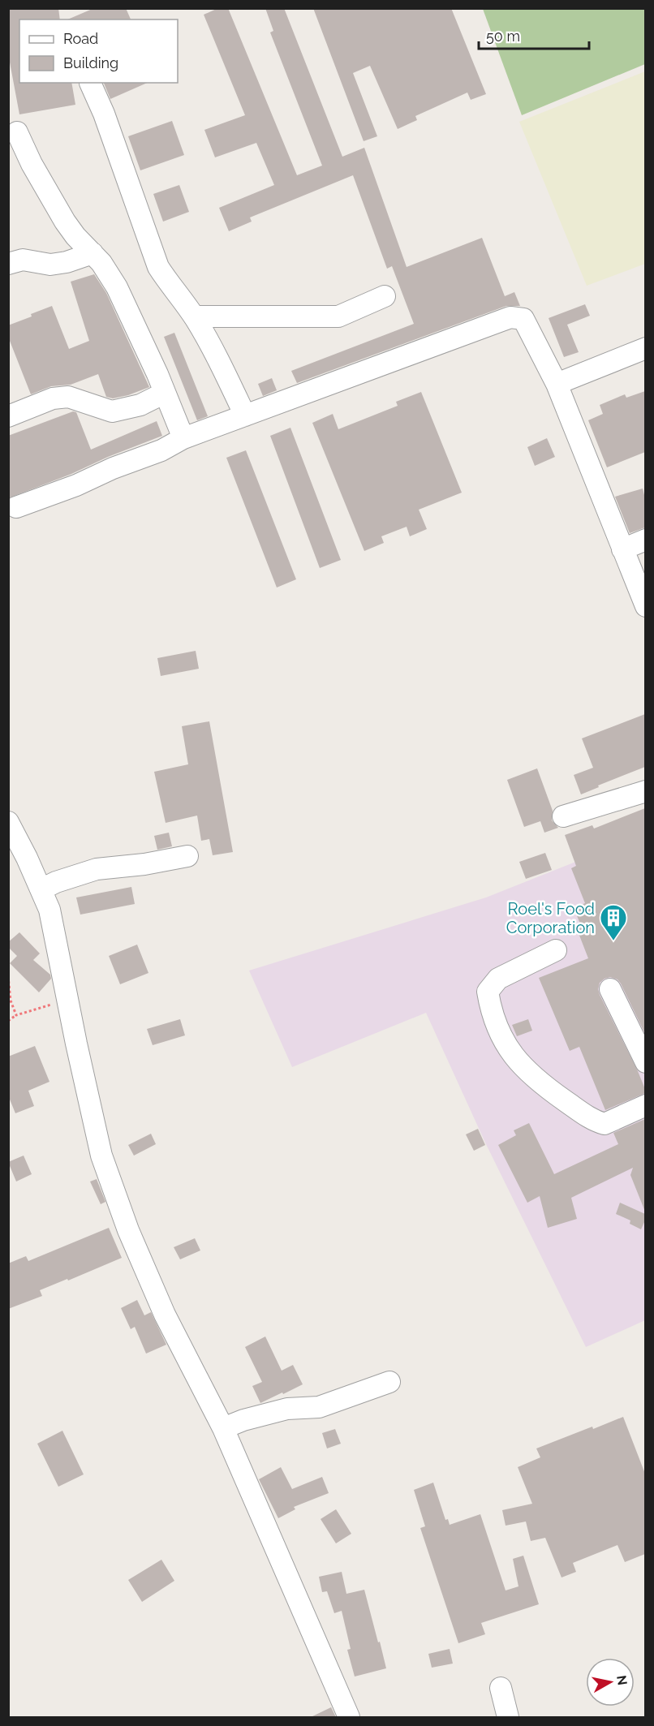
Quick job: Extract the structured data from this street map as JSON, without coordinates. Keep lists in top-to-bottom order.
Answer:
{
  "places": {
    "building": ["Roel's Food Corporation"]
  },
  "legend": ["Road", "Building"],
  "scale_bar": "50 m",
  "north": "right"
}
